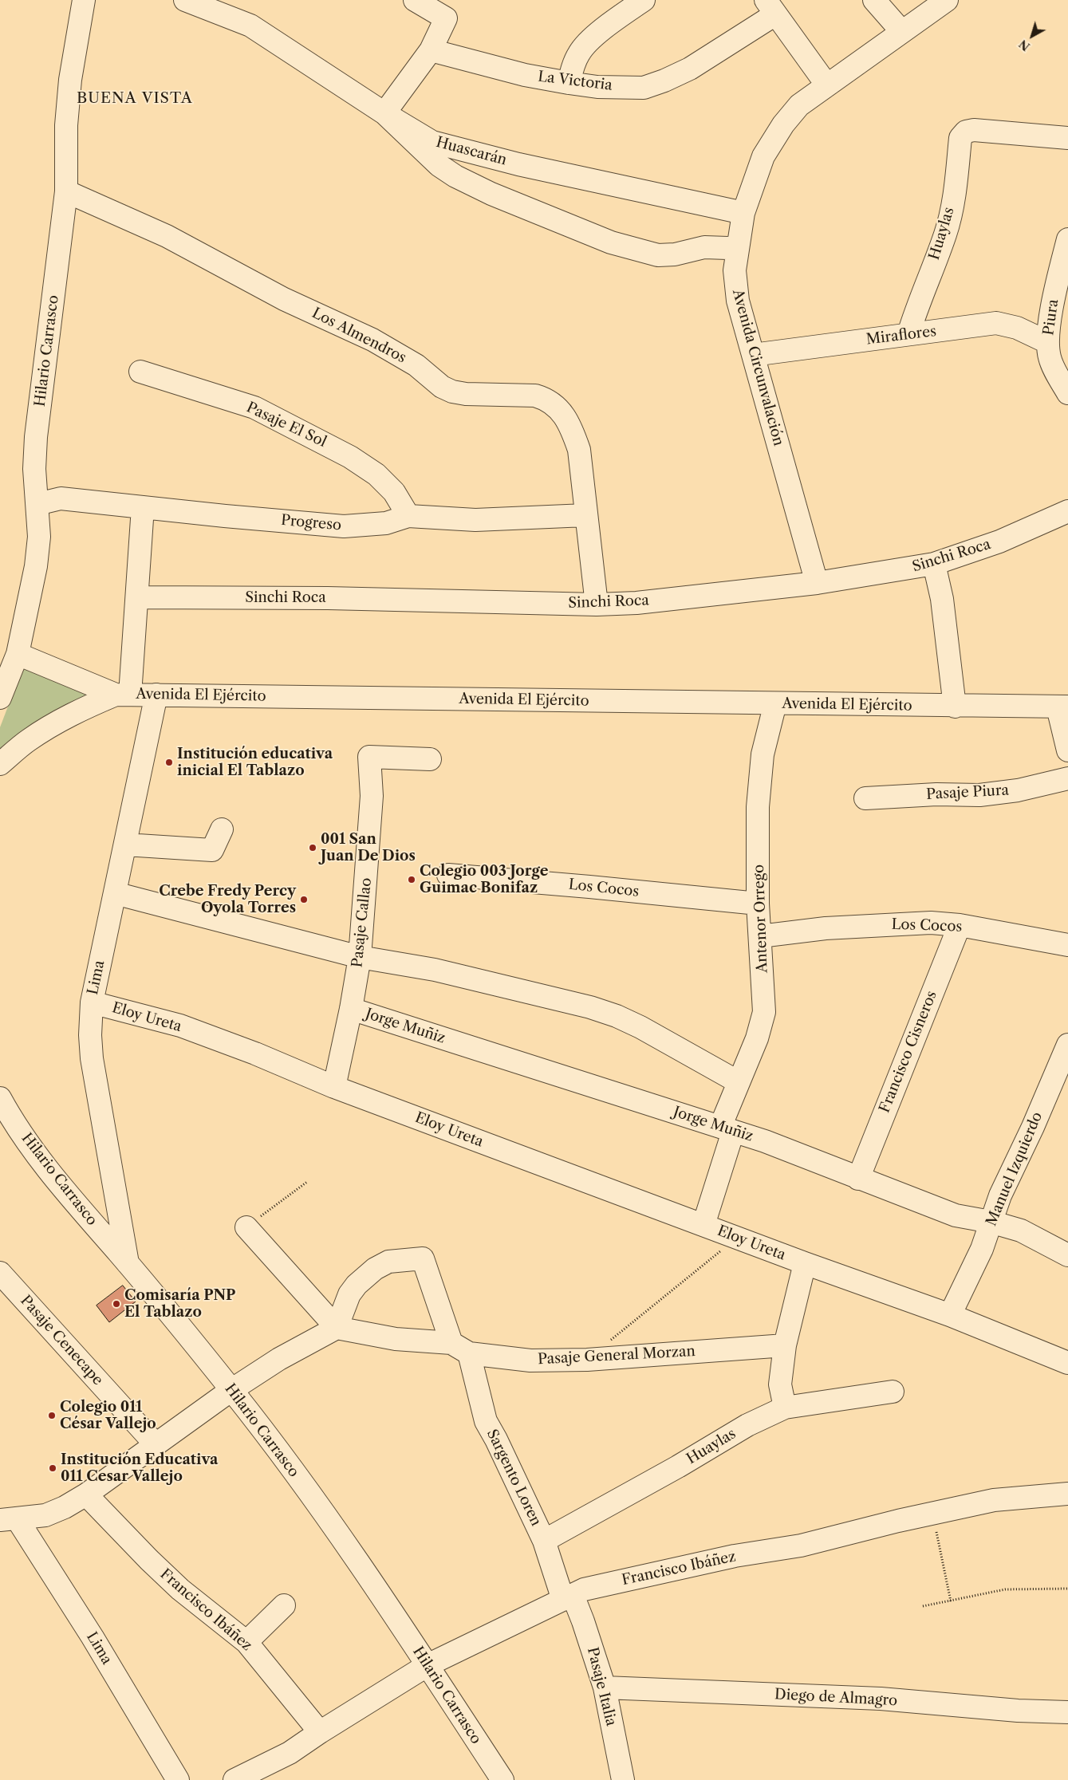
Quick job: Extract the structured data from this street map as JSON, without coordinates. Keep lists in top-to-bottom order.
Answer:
{
  "streets": {
    "street": [
      "La Victoria",
      "Huascarán",
      "Huaylas",
      "Piura",
      "Los Almendros",
      "Miraflores",
      "Hilario Carrasco",
      "Avenida Circunvalación",
      "Pasaje El Sol",
      "Progreso",
      "Sinchi Roca",
      "Avenida El Ejército",
      "Pasaje Piura",
      "Los Cocos",
      "Antenor Orrego",
      "Pasaje Callao",
      "Lima",
      "Eloy Ureta",
      "Jorge Muñiz",
      "Francisco Cisneros",
      "Manuel Izquierdo",
      "Pasaje Cenecape",
      "Pasaje General Morzan",
      "Sargento Loren",
      "Francisco Ibáñez",
      "Pasaje Italia",
      "Diego de Almagro"
    ]
  },
  "crossings": [
    ["Huascarán", "Avenida Circunvalación"],
    ["Huaylas", "Miraflores"],
    ["Huaylas", "Sargento Loren"],
    ["Piura", "Miraflores"],
    ["Los Almendros", "Hilario Carrasco"],
    ["Los Almendros", "Progreso"],
    ["Los Almendros", "Sinchi Roca"],
    ["Miraflores", "Avenida Circunvalación"],
    ["Hilario Carrasco", "Progreso"],
    ["Hilario Carrasco", "Lima"],
    ["Hilario Carrasco", "Francisco Ibáñez"],
    ["Avenida Circunvalación", "Sinchi Roca"],
    ["Pasaje El Sol", "Progreso"],
    ["Avenida El Ejército", "Antenor Orrego"],
    ["Avenida El Ejército", "Lima"],
    ["Los Cocos", "Antenor Orrego"],
    ["Los Cocos", "Francisco Cisneros"],
    ["Antenor Orrego", "Eloy Ureta"],
    ["Antenor Orrego", "Jorge Muñiz"],
    ["Pasaje Callao", "Eloy Ureta"],
    ["Pasaje Callao", "Jorge Muñiz"],
    ["Lima", "Eloy Ureta"],
    ["Eloy Ureta", "Manuel Izquierdo"],
    ["Jorge Muñiz", "Francisco Cisneros"],
    ["Jorge Muñiz", "Manuel Izquierdo"],
    ["Pasaje General Morzan", "Sargento Loren"],
    ["Sargento Loren", "Francisco Ibáñez"],
    ["Sargento Loren", "Pasaje Italia"],
    ["Francisco Ibáñez", "Pasaje Italia"],
    ["Pasaje Italia", "Diego de Almagro"]
  ],
  "districts": ["BUENA VISTA"],
  "places": [
    "Institución educativa inicial El Tablazo",
    "001 San Juan De Dios",
    "Colegio 003 Jorge Guimac Bonifaz",
    "Crebe Fredy Percy Oyola Torres",
    "Comisaría PNP El Tablazo",
    "Colegio 011 César Vallejo",
    "Institución Educativa 011 Cesar Vallejo"
  ],
  "north": "bottom left"
}
